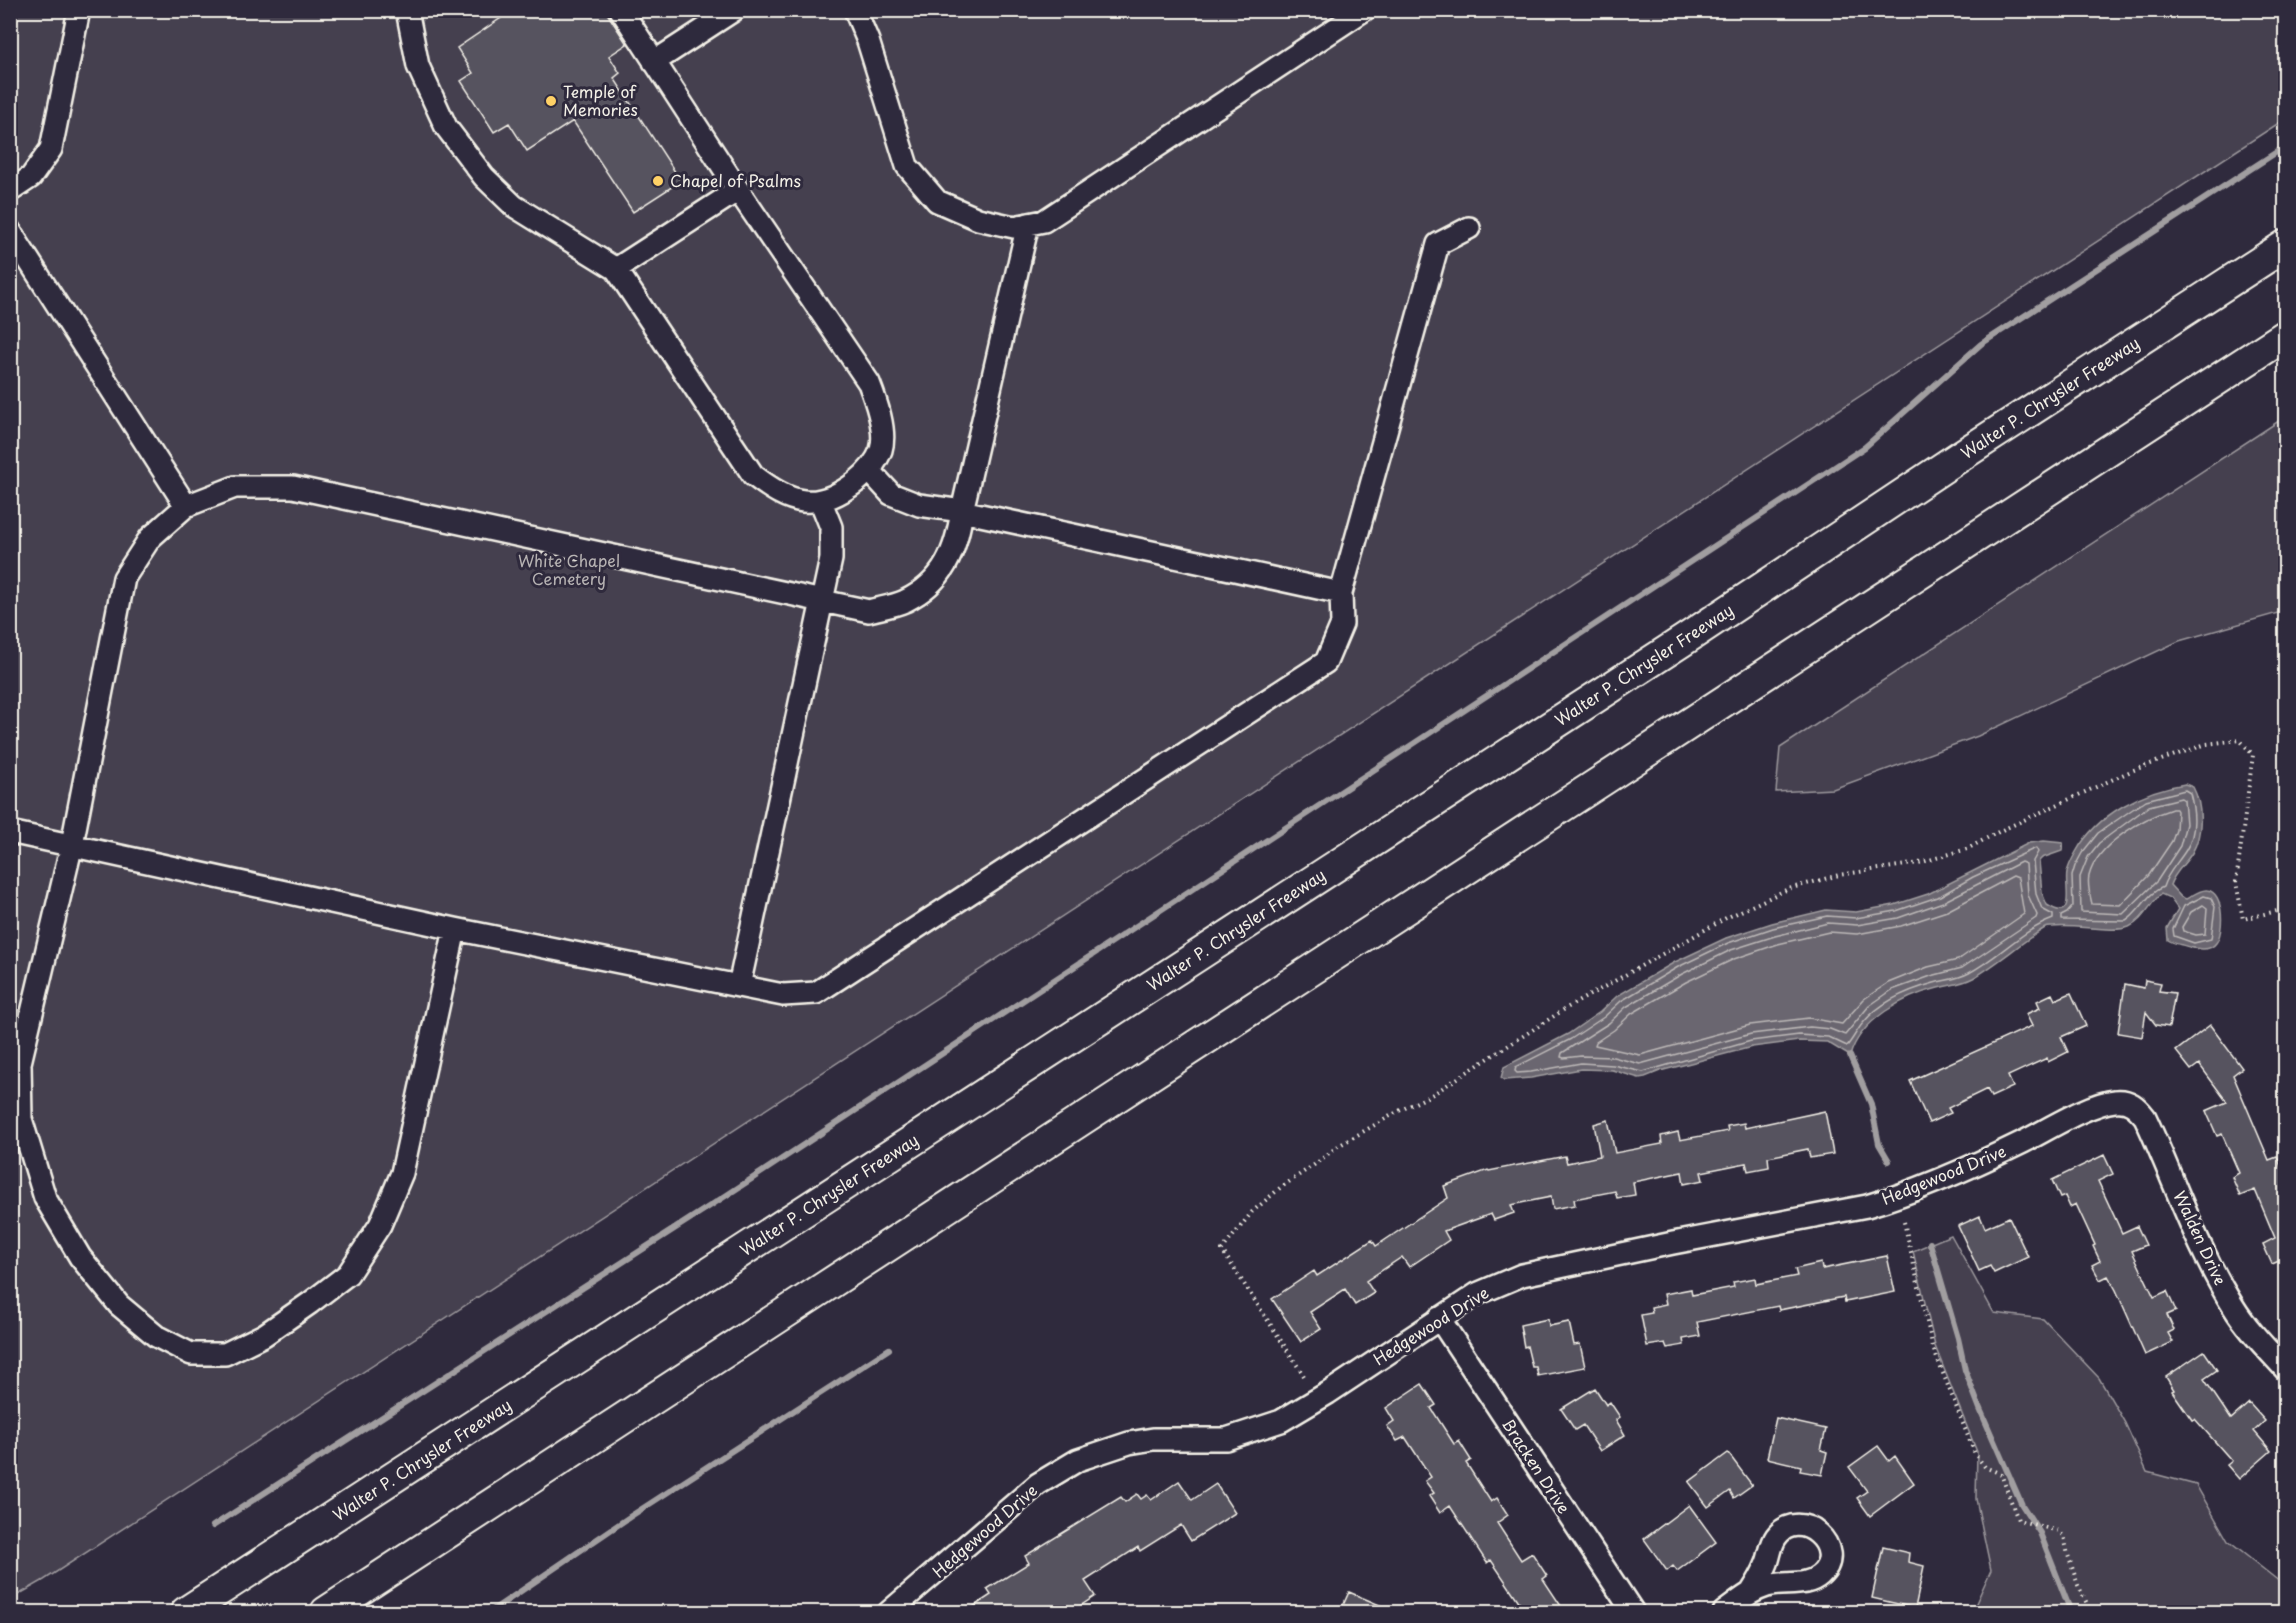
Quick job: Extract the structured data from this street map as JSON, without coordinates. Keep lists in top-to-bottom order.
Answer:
{
  "streets": {
    "highway": ["Walter P. Chrysler Freeway"],
    "street": ["Hedgewood Drive", "Walden Drive", "Bracken Drive"]
  },
  "crossings": [
    ["Hedgewood Drive", "Walden Drive"],
    ["Hedgewood Drive", "Bracken Drive"]
  ],
  "parks": ["White Chapel Cemetery"],
  "places": ["Temple of Memories", "Chapel of Psalms"]
}
